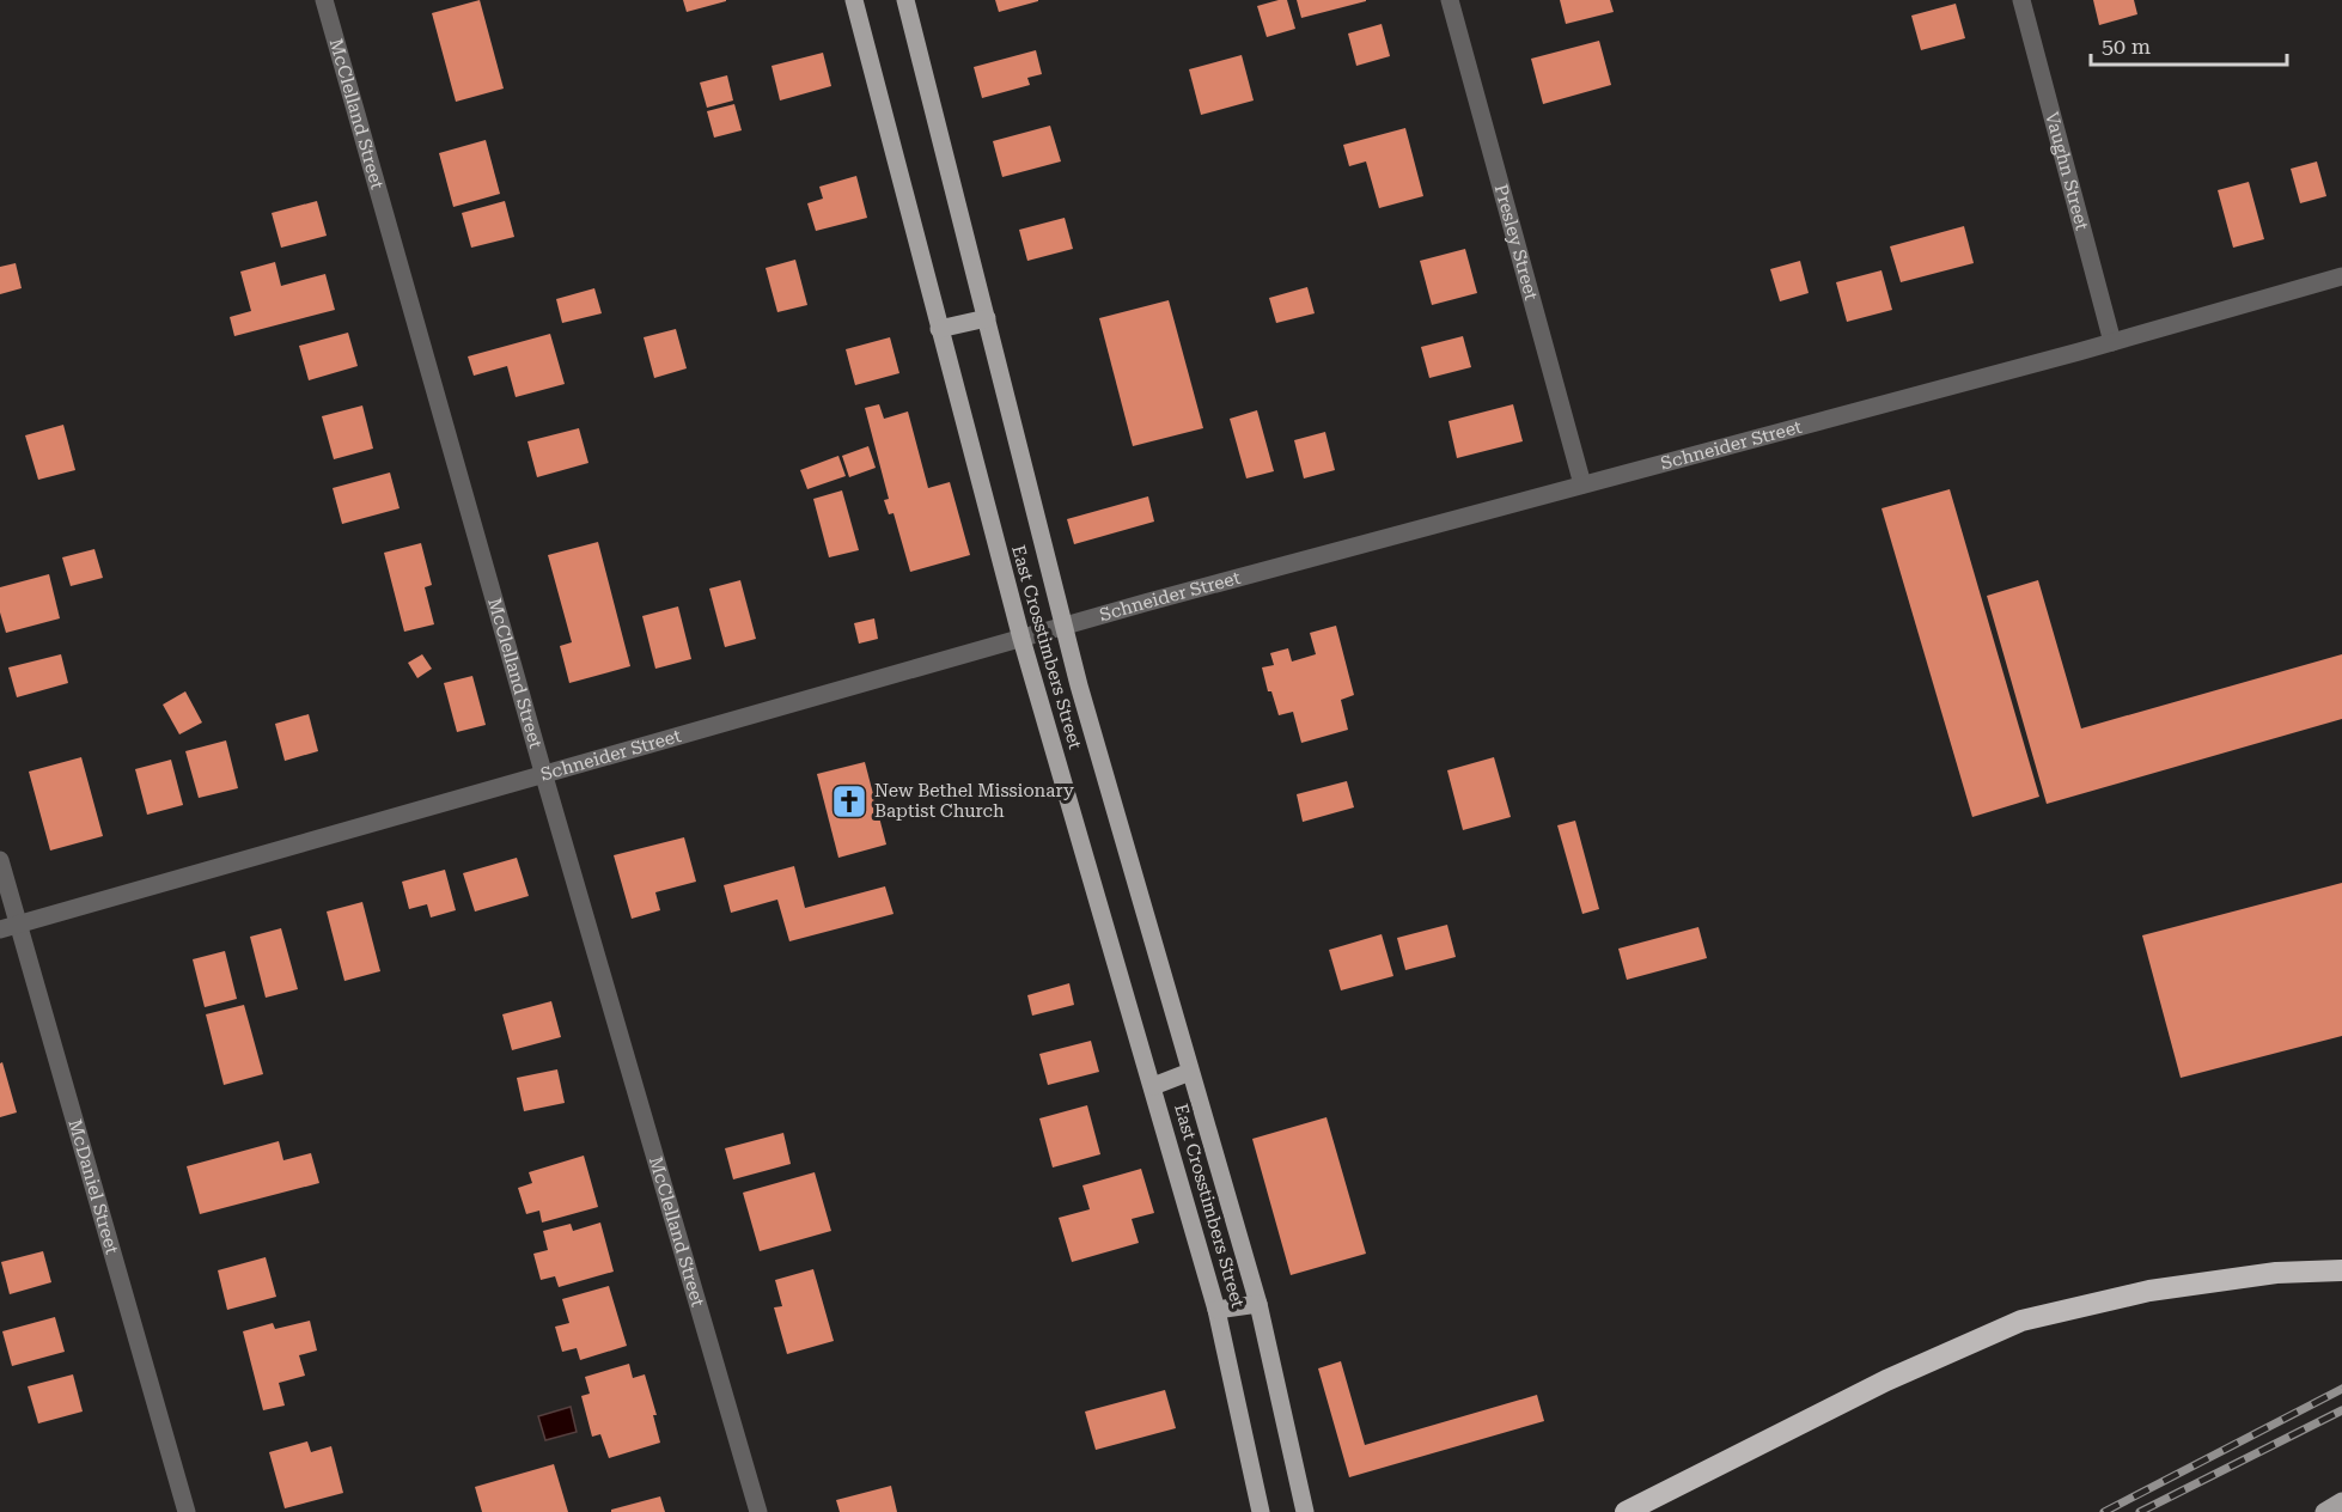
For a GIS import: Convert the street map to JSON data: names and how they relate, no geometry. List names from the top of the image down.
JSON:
{
  "streets": {
    "main road": ["East Crosstimbers Street"],
    "street": [
      "McClelland Street",
      "Vaughn Street",
      "Presley Street",
      "Schneider Street",
      "McDaniel Street"
    ]
  },
  "crossings": [
    ["McClelland Street", "Schneider Street"],
    ["Vaughn Street", "Schneider Street"],
    ["Presley Street", "Schneider Street"],
    ["Schneider Street", "East Crosstimbers Street"],
    ["Schneider Street", "McDaniel Street"]
  ],
  "places": {
    "church": ["New Bethel Missionary Baptist Church"]
  },
  "scale_bar": "50 m"
}
